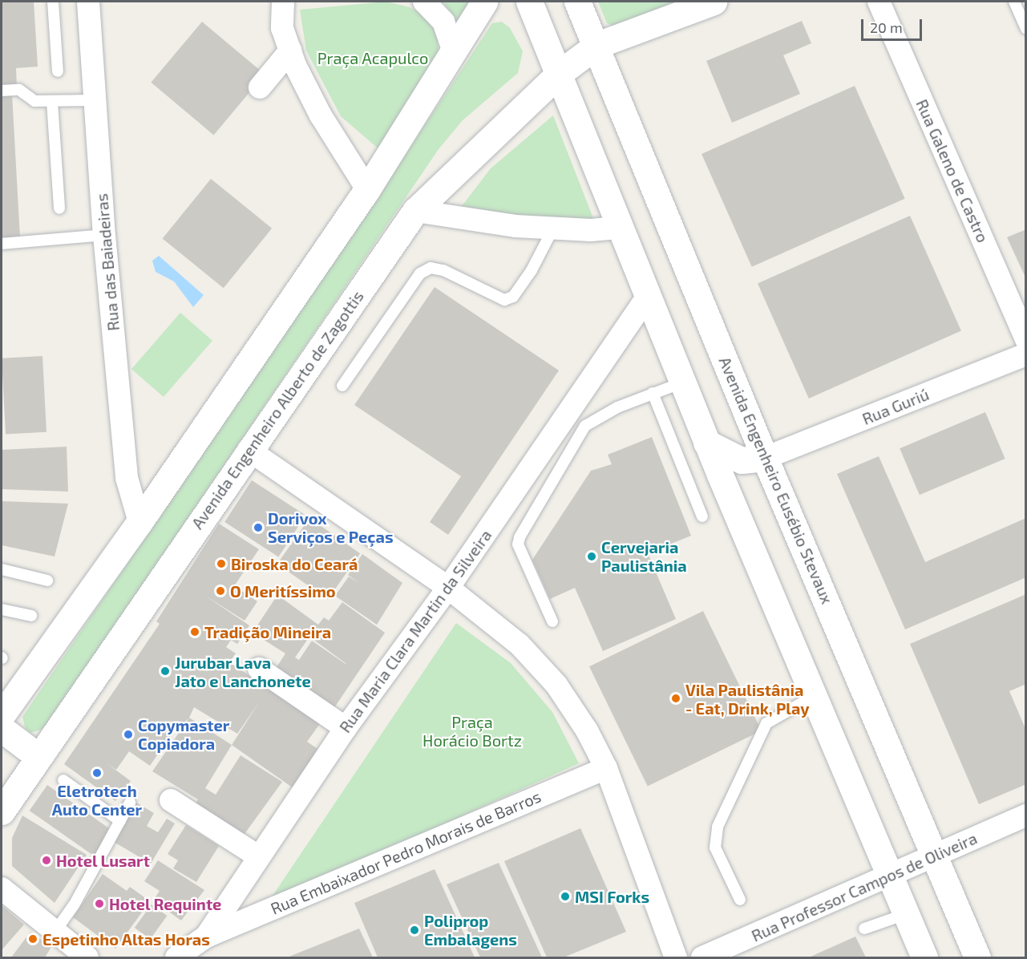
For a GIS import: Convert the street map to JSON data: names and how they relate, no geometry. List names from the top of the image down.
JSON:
{
  "streets": {
    "main road": ["Avenida Engenheiro Alberto de Zagottis", "Avenida Engenheiro Eusébio Stevaux"],
    "street": [
      "Rua Galeno de Castro",
      "Rua das Baiadeiras",
      "Rua Guriú",
      "Rua Maria Clara Martin da Silveira",
      "Rua Embaixador Pedro Morais de Barros",
      "Rua Professor Campos de Oliveira"
    ]
  },
  "crossings": [
    ["Rua Guriú", "Avenida Engenheiro Eusébio Stevaux"],
    ["Avenida Engenheiro Alberto de Zagottis", "Avenida Engenheiro Eusébio Stevaux"],
    ["Avenida Engenheiro Eusébio Stevaux", "Rua Professor Campos de Oliveira"],
    ["Rua Maria Clara Martin da Silveira", "Rua Embaixador Pedro Morais de Barros"]
  ],
  "parks": ["Praça Acapulco", "Praça Horácio Bortz"],
  "places": [
    "Dorivox Serviços e Peças",
    "Cervejaria Paulistânia",
    "Biroska do Ceará",
    "O Meritíssimo",
    "Tradição Mineira",
    "Jurubar Lava Jato e Lanchonete",
    "Vila Paulistânia - Eat, Drink, Play",
    "Copymaster Copiadora",
    "Eletrotech Auto Center",
    "Hotel Lusart",
    "MSI Forks",
    "Hotel Requinte",
    "Poliprop Embalagens",
    "Espetinho Altas Horas"
  ],
  "scale_bar": "20 m"
}
